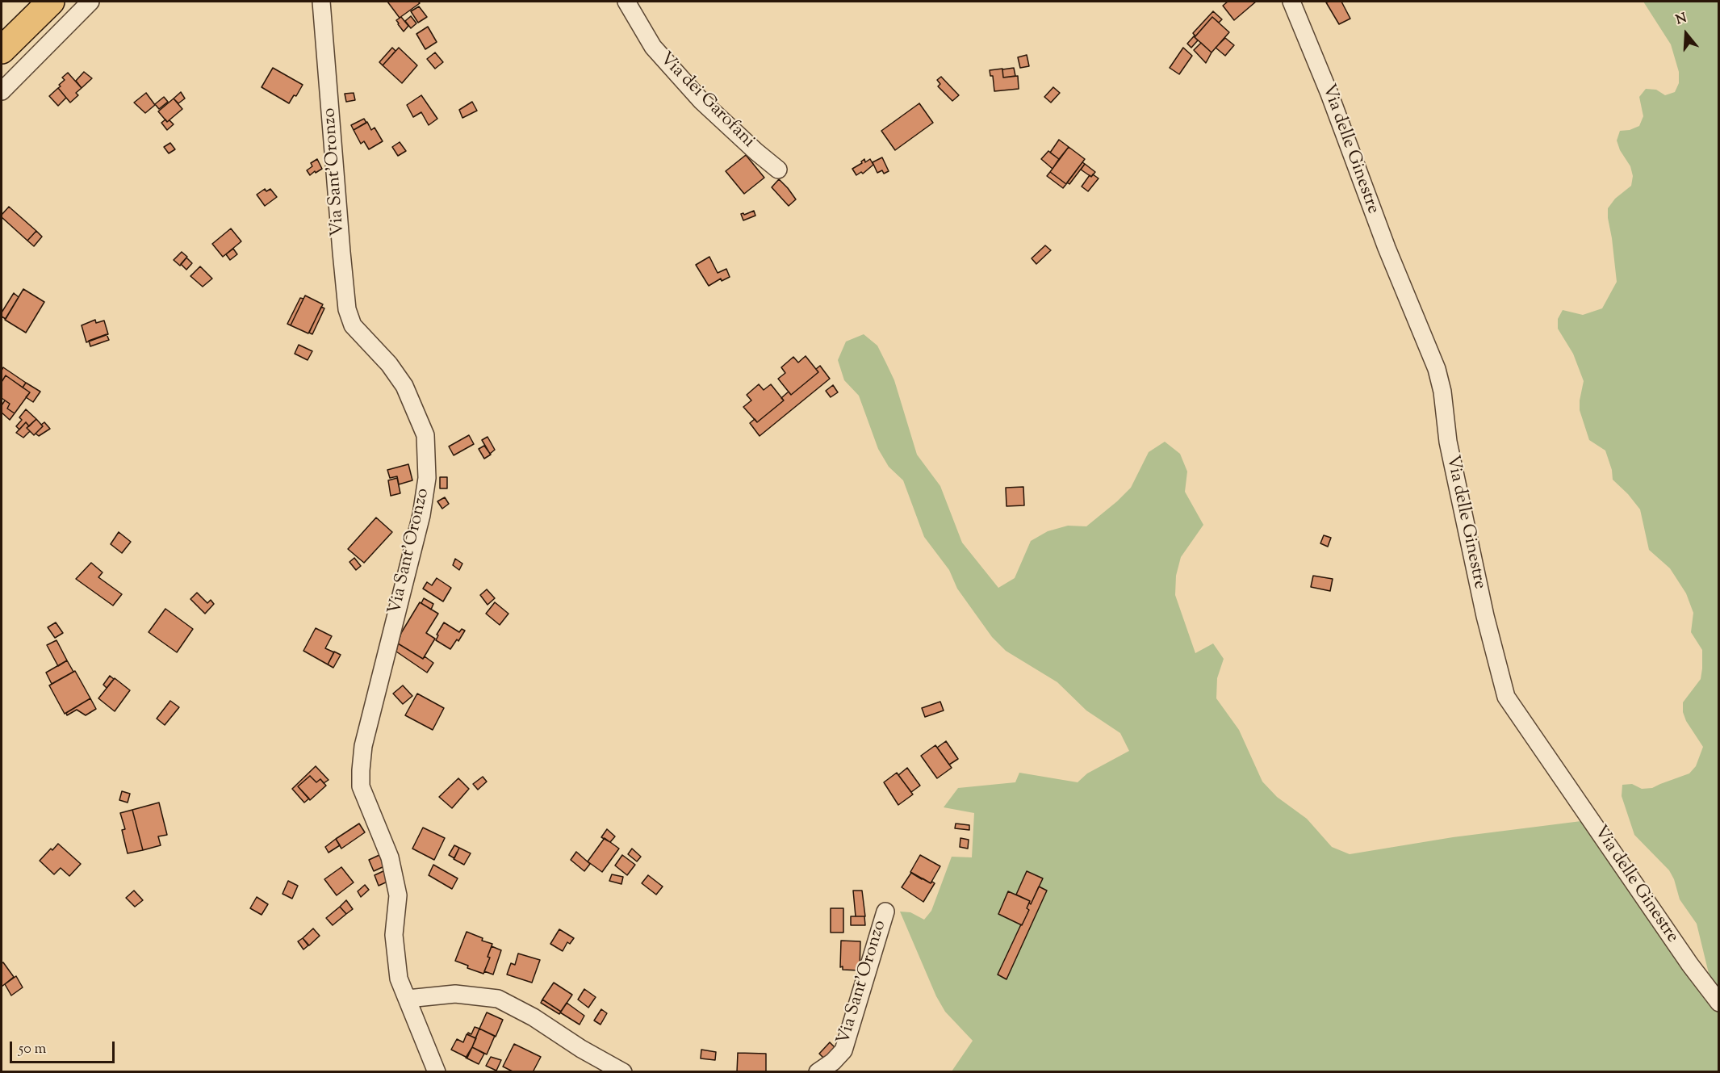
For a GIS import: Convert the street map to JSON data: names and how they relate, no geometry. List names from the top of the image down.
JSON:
{
  "streets": {
    "street": ["Via dei Garofani", "Via delle Ginestre", "Via Sant'Oronzo"]
  },
  "scale_bar": "50 m",
  "north": "top"
}
